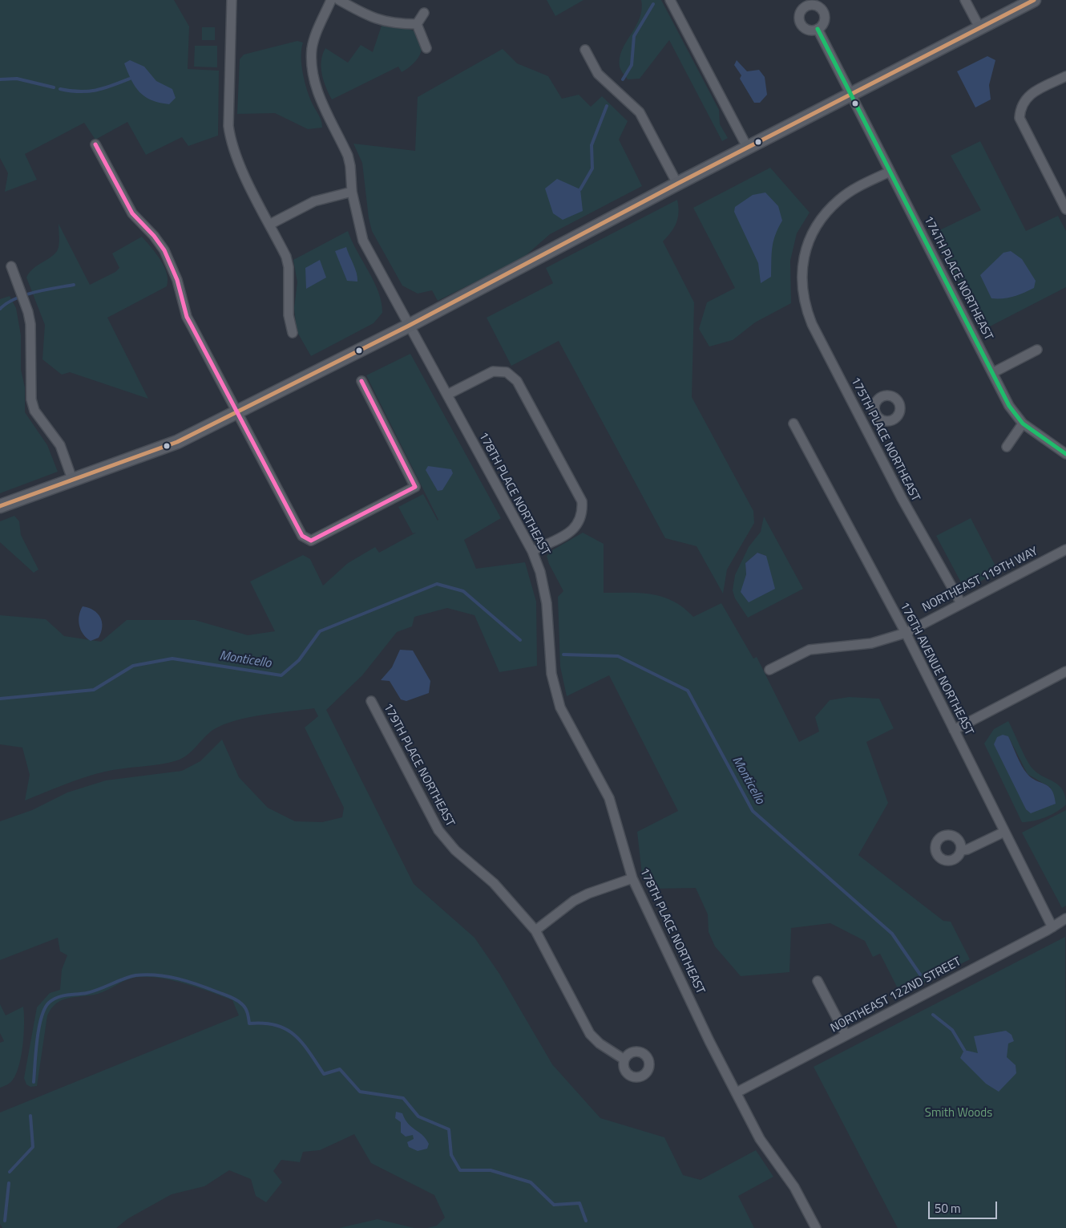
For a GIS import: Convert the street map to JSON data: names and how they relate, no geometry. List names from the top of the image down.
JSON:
{
  "streets": {
    "street": [
      "174TH PLACE NORTHEAST",
      "175TH PLACE NORTHEAST",
      "178TH PLACE NORTHEAST",
      "NORTHEAST 119TH WAY",
      "176TH AVENUE NORTHEAST",
      "179TH PLACE NORTHEAST",
      "NORTHEAST 122ND STREET"
    ]
  },
  "crossings": [
    ["174TH PLACE NORTHEAST", "175TH PLACE NORTHEAST"],
    ["175TH PLACE NORTHEAST", "NORTHEAST 119TH WAY"],
    ["178TH PLACE NORTHEAST", "NORTHEAST 122ND STREET"],
    ["NORTHEAST 119TH WAY", "176TH AVENUE NORTHEAST"],
    ["176TH AVENUE NORTHEAST", "NORTHEAST 122ND STREET"]
  ],
  "water": ["Monticello"],
  "parks": ["Smith Woods"],
  "scale_bar": "50 m"
}
